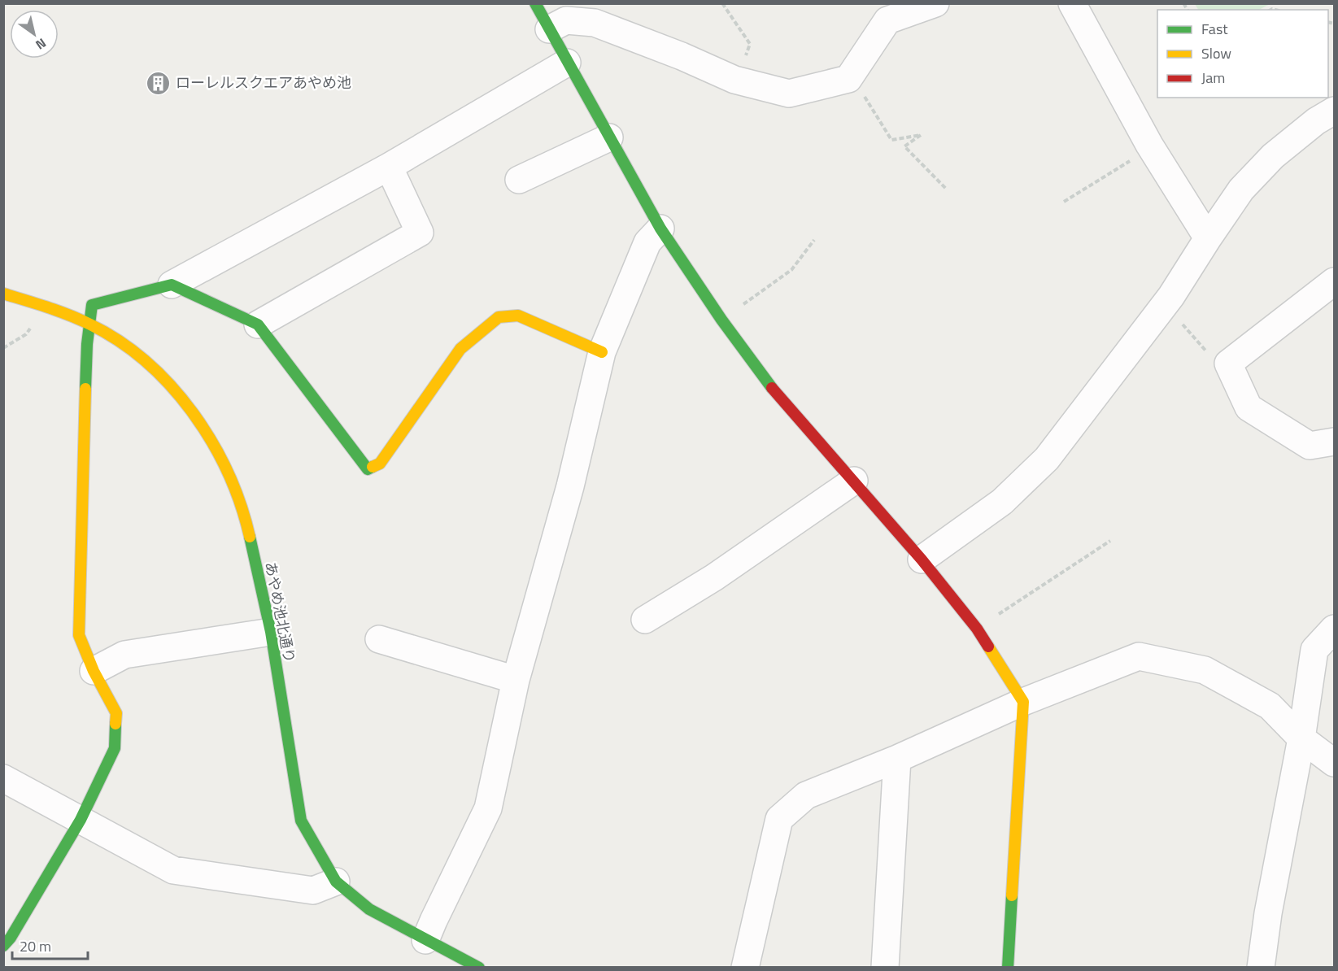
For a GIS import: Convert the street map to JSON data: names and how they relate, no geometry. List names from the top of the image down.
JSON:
{
  "streets": {
    "street": ["あやめ池北通り"]
  },
  "places": {
    "building": ["ローレルスクエアあやめ池"]
  },
  "legend": ["Fast", "Slow", "Jam"],
  "scale_bar": "20 m",
  "north": "bottom right"
}
